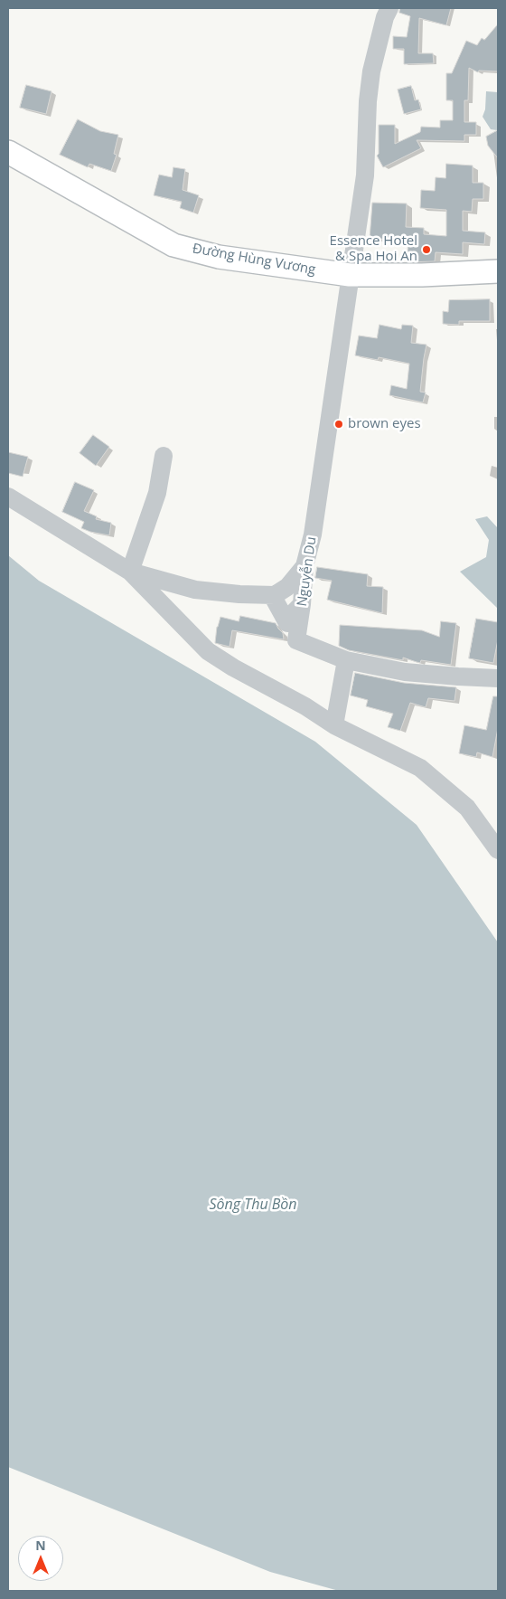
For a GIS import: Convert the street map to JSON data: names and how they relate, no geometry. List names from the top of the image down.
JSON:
{
  "streets": {
    "main road": ["Đường Hùng Vương"],
    "street": ["Nguyễn Du"]
  },
  "crossings": [
    ["Đường Hùng Vương", "Nguyễn Du"]
  ],
  "water": ["Sông Thu Bồn"],
  "places": ["Essence Hotel & Spa Hoi An", "brown eyes"],
  "north": "top"
}
